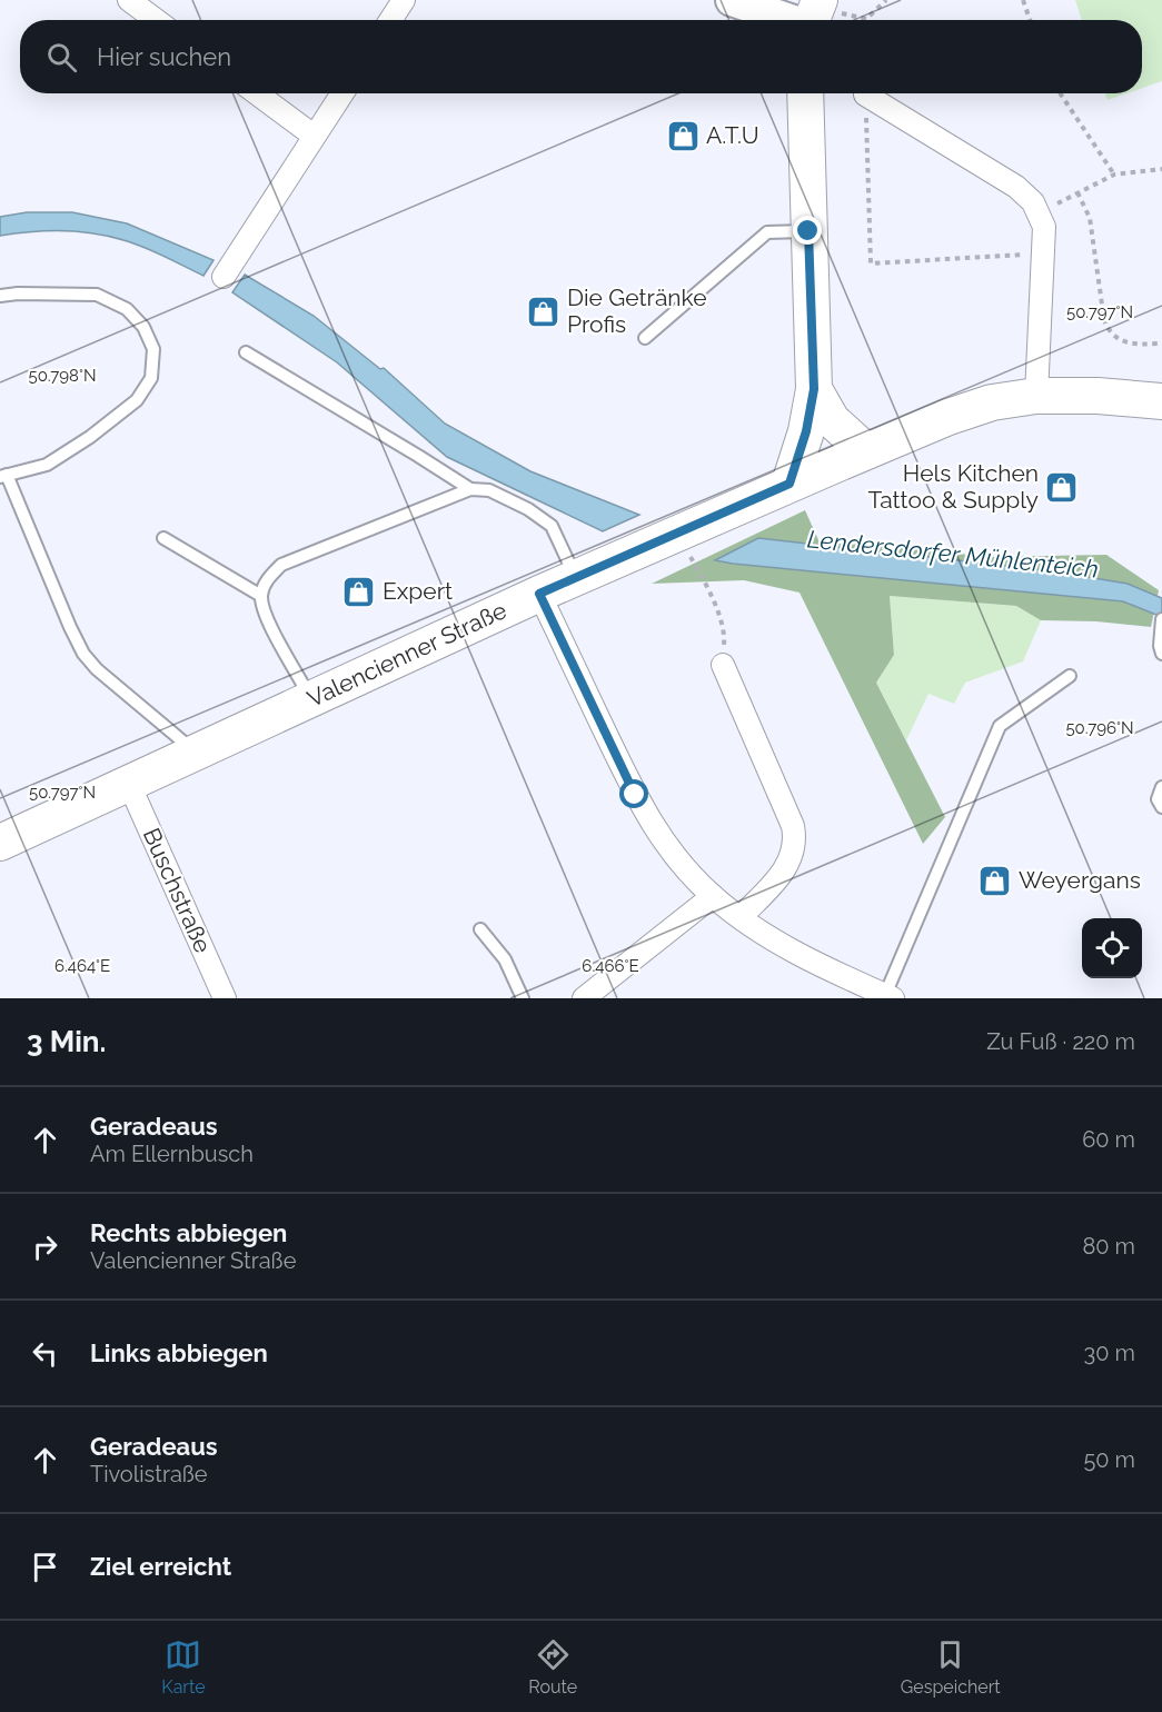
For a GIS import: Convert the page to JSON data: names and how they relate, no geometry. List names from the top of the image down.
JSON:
{
  "streets": {
    "main road": ["Valencienner Straße"],
    "street": ["Buschstraße"]
  },
  "crossings": [
    ["Valencienner Straße", "Buschstraße"]
  ],
  "water": ["Lendersdorfer Mühlenteich"],
  "places": {
    "shop": [
      "A.T.U",
      "Die Getränke Profis",
      "Hels Kitchen Tattoo & Supply",
      "Expert",
      "Weyergans"
    ]
  },
  "page": {
    "search": "Hier suchen",
    "heading": ["3 Min.", "Zu Fuß · 220 m"],
    "list": [
      ["Geradeaus", "Am Ellernbusch", "60 m"],
      ["Rechts abbiegen", "Valencienner Straße", "80 m"],
      ["Links abbiegen", "30 m"],
      ["Geradeaus", "Tivolistraße", "50 m"],
      "Ziel erreicht"
    ],
    "nav": ["Karte", "Route", "Gespeichert"]
  },
  "coordinates": [
    "50.797°N",
    "50.798°N",
    "50.796°N",
    "6.464°E",
    "6.466°E"
  ]
}
